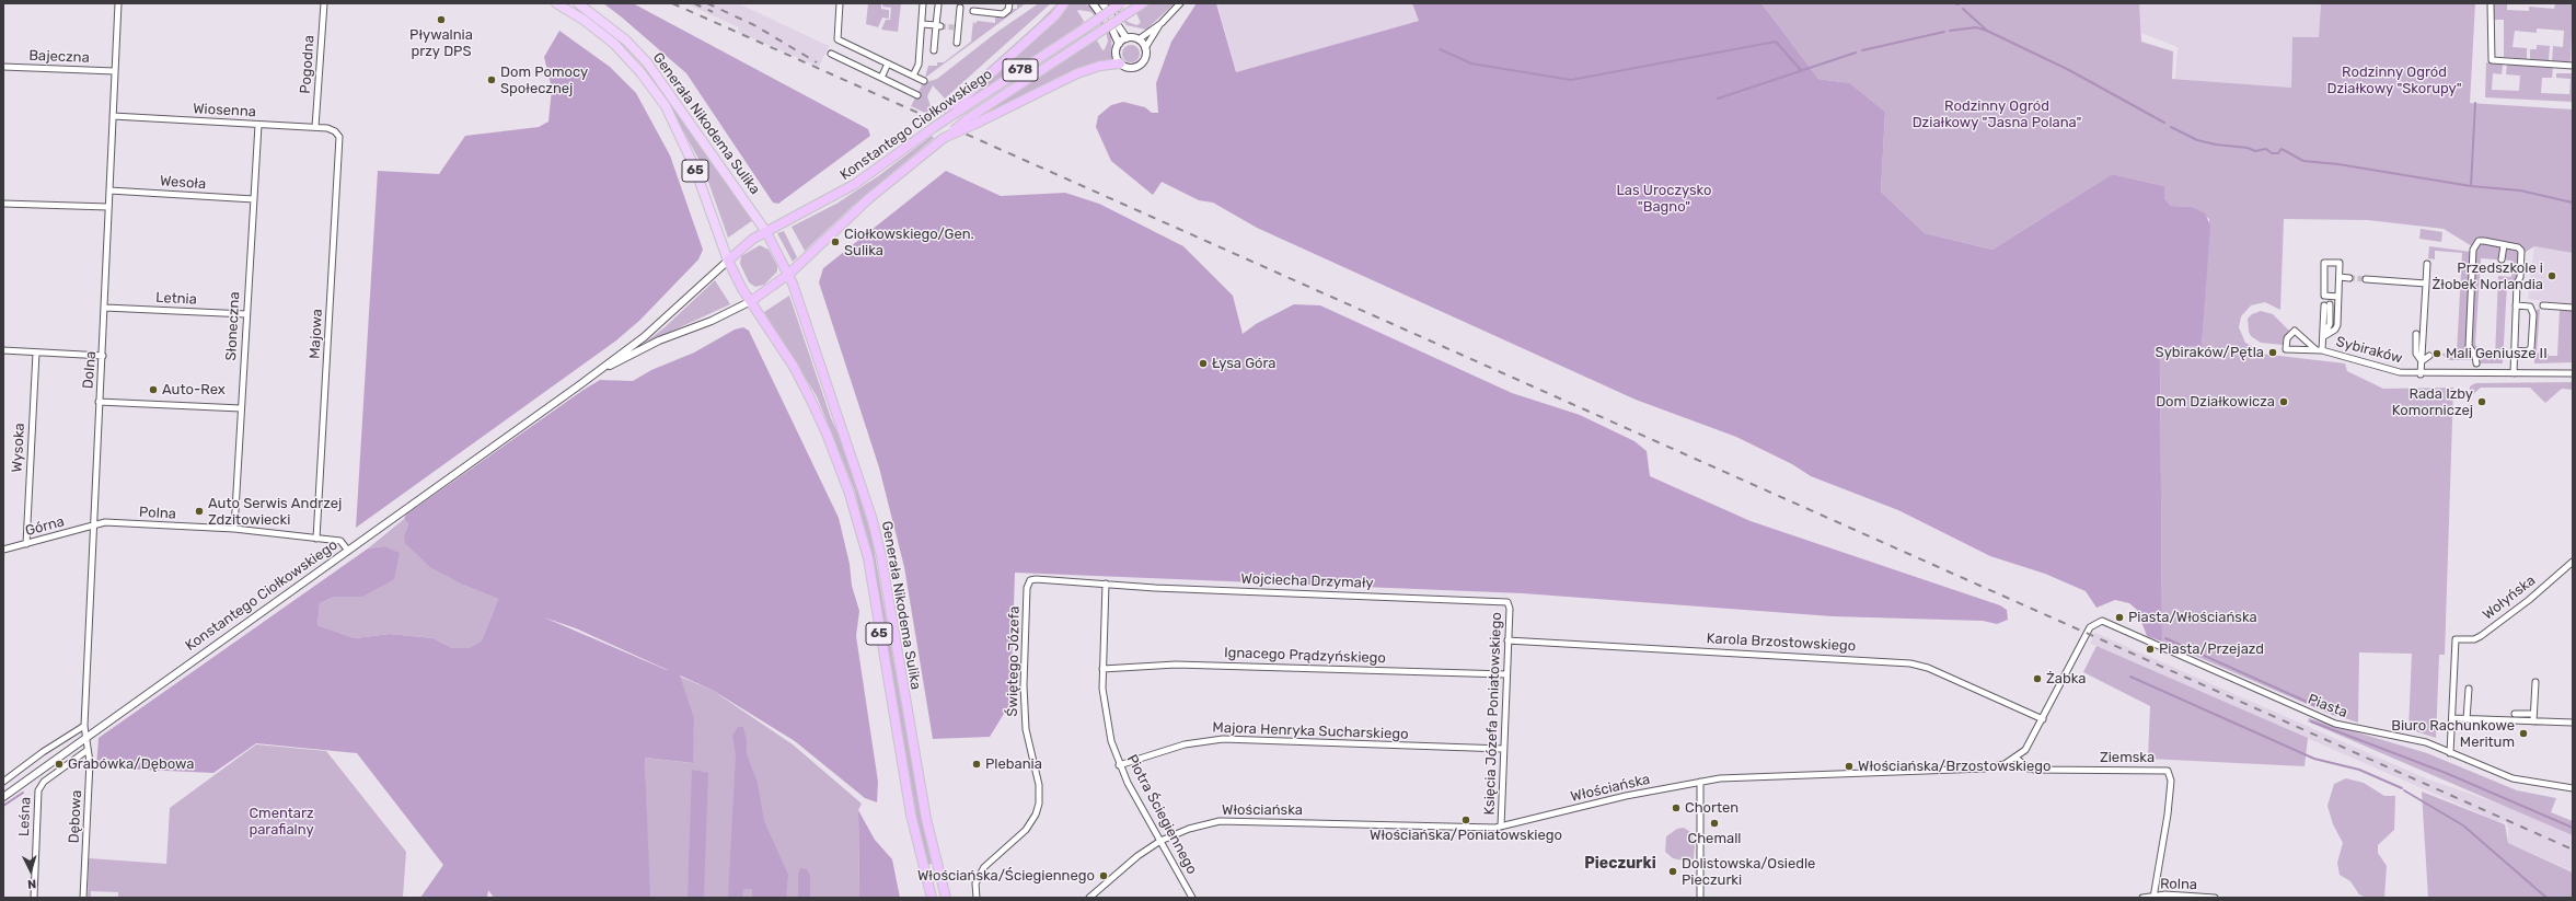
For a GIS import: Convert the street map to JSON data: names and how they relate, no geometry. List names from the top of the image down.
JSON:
{
  "streets": {
    "highway": [
      "678",
      "Generała Nikodema Sulika",
      "Konstantego Ciołkowskiego",
      "65"
    ],
    "street": [
      "Bajeczna",
      "Pogodna",
      "Wiosenna",
      "Wesoła",
      "Letnia",
      "Słoneczna",
      "Majowa",
      "Sybiraków",
      "Dolna",
      "Wysoka",
      "Polna",
      "Górna",
      "Wojciecha Drzymały",
      "Wołyńska",
      "Karola Brzostowskiego",
      "Ignacego Prądzyńskiego",
      "Świętego Józefa",
      "Piasta",
      "Księcia Józefa Poniatowskiego",
      "Majora Henryka Sucharskiego",
      "Ziemska",
      "Włościańska",
      "Piotra Ściegiennego",
      "Leśna",
      "Dębowa",
      "Rolna"
    ]
  },
  "crossings": [
    ["Bajeczna", "Dolna"],
    ["Pogodna", "Wiosenna"],
    ["678", "Generała Nikodema Sulika"],
    ["678", "Konstantego Ciołkowskiego"],
    ["678", "65"],
    ["Wiosenna", "Słoneczna"],
    ["Wiosenna", "Majowa"],
    ["Wiosenna", "Dolna"],
    ["Generała Nikodema Sulika", "Konstantego Ciołkowskiego"],
    ["Generała Nikodema Sulika", "65"],
    ["Konstantego Ciołkowskiego", "65"],
    ["Konstantego Ciołkowskiego", "Dolna"],
    ["Konstantego Ciołkowskiego", "Polna"],
    ["Konstantego Ciołkowskiego", "Dębowa"],
    ["Wesoła", "Słoneczna"],
    ["Wesoła", "Dolna"],
    ["Letnia", "Słoneczna"],
    ["Letnia", "Dolna"],
    ["Słoneczna", "Polna"],
    ["Majowa", "Polna"],
    ["Dolna", "Polna"],
    ["Dolna", "Górna"],
    ["Dolna", "Dębowa"],
    ["Wysoka", "Górna"],
    ["Polna", "Górna"],
    ["Wojciecha Drzymały", "Świętego Józefa"],
    ["Wojciecha Drzymały", "Księcia Józefa Poniatowskiego"],
    ["Wojciecha Drzymały", "Piotra Ściegiennego"],
    ["Karola Brzostowskiego", "Księcia Józefa Poniatowskiego"],
    ["Karola Brzostowskiego", "Włościańska"],
    ["Ignacego Prądzyńskiego", "Księcia Józefa Poniatowskiego"],
    ["Ignacego Prądzyńskiego", "Piotra Ściegiennego"],
    ["Świętego Józefa", "Piotra Ściegiennego"],
    ["Piasta", "Włościańska"],
    ["Księcia Józefa Poniatowskiego", "Majora Henryka Sucharskiego"],
    ["Księcia Józefa Poniatowskiego", "Włościańska"],
    ["Majora Henryka Sucharskiego", "Piotra Ściegiennego"],
    ["Ziemska", "Włościańska"],
    ["Ziemska", "Rolna"],
    ["Włościańska", "Piotra Ściegiennego"],
    ["Leśna", "Dębowa"]
  ],
  "districts": ["Pieczurki"],
  "parks": [
    "Rodzinny Ogród Działkowy \"Skorupy\"",
    "Rodzinny Ogród Działkowy \"Jasna Polana\"",
    "Las Uroczysko \"Bagno\"",
    "Cmentarz parafialny"
  ],
  "places": [
    "Pływalnia przy DPS",
    "Dom Pomocy Społecznej",
    "Ciołkowskiego/Gen. Sulika",
    "Przedszkole i Żłobek Norlandia",
    "Sybiraków/Pętla",
    "Mali Geniusze II",
    "Łysa Góra",
    "Auto-Rex",
    "Dom Działkowicza",
    "Rada Izby Komorniczej",
    "Auto Serwis Andrzej Zdzitowiecki",
    "Piasta/Włościańska",
    "Piasta/Przejazd",
    "Żabka",
    "Biuro Rachunkowe Meritum",
    "Grabówka/Dębowa",
    "Plebania",
    "Włościańska/Brzostowskiego",
    "Chorten",
    "Włościańska/Poniatowskiego",
    "Chemall",
    "Dolistowska/Osiedle Pieczurki",
    "Włościańska/Ściegiennego"
  ],
  "north": "bottom"
}
